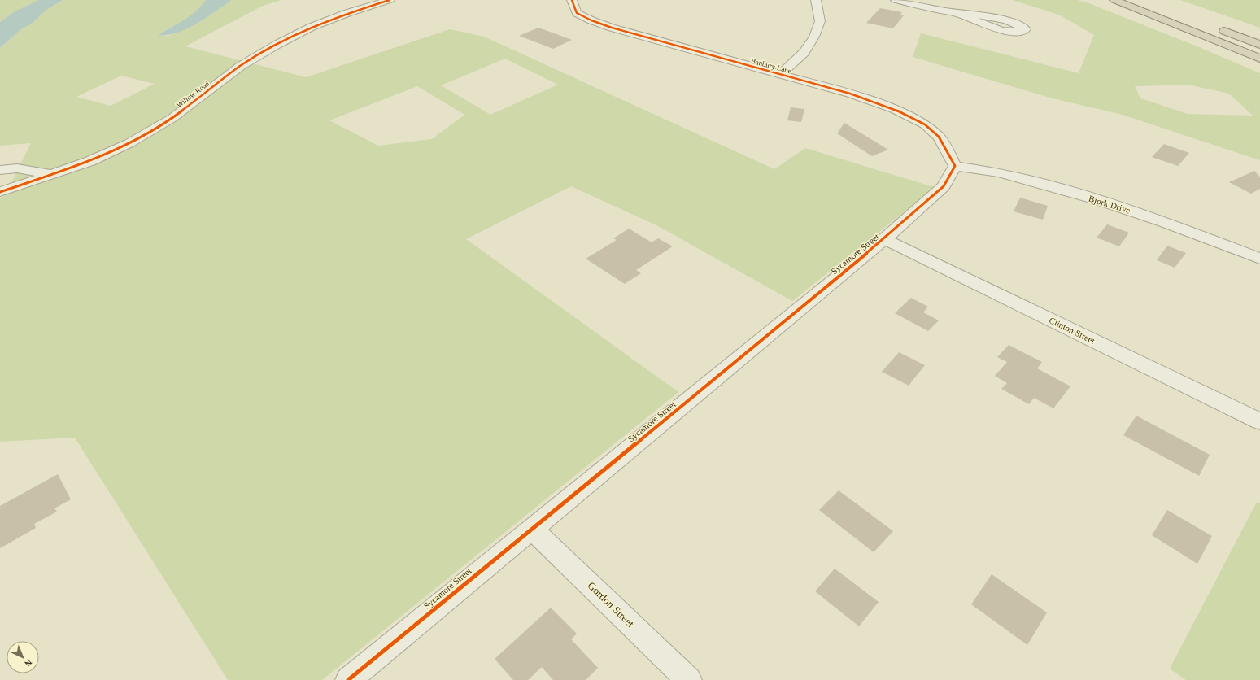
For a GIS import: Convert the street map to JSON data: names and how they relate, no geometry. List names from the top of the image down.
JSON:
{
  "streets": {
    "street": [
      "Banbury Lane",
      "Willow Road",
      "Bjork Drive",
      "Sycamore Street",
      "Clinton Street",
      "Gordon Street"
    ]
  },
  "crossings": [
    ["Banbury Lane", "Bjork Drive"],
    ["Banbury Lane", "Sycamore Street"],
    ["Bjork Drive", "Sycamore Street"],
    ["Sycamore Street", "Clinton Street"],
    ["Sycamore Street", "Gordon Street"]
  ],
  "north": "bottom right"
}
